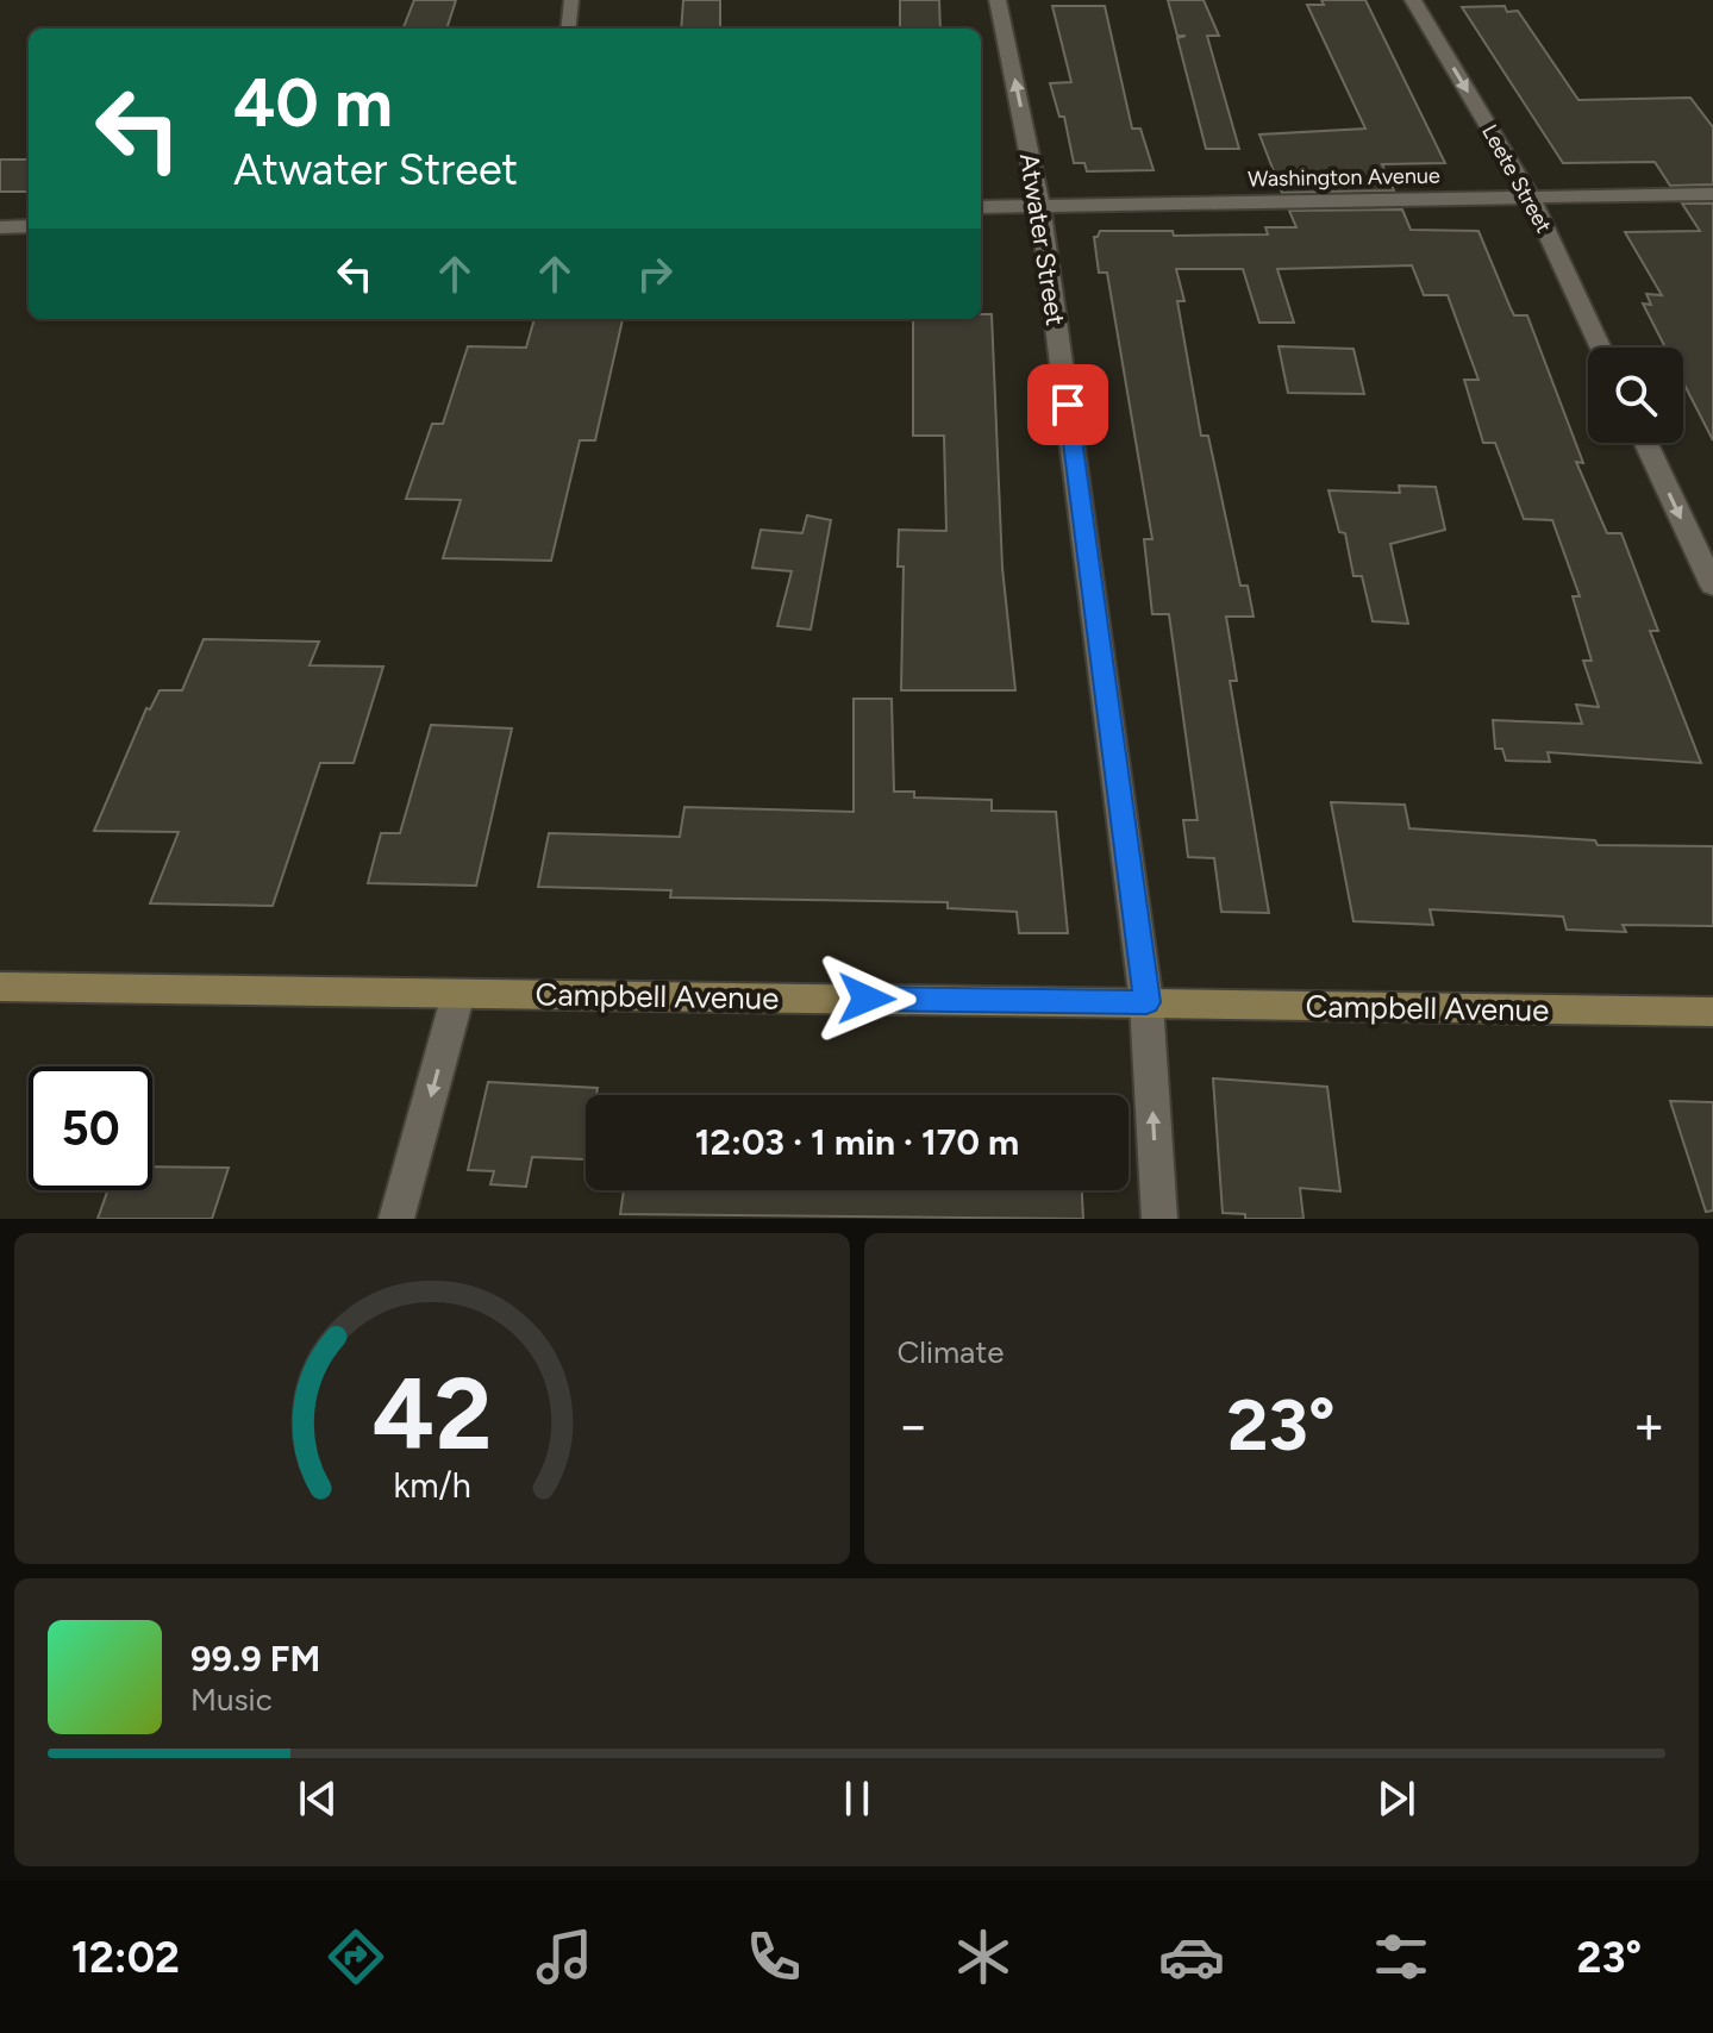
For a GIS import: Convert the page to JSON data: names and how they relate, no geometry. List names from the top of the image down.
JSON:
{
  "streets": {
    "main road": ["Campbell Avenue"],
    "street": ["Washington Avenue", "Leete Street", "Atwater Street"]
  },
  "crossings": [
    ["Washington Avenue", "Leete Street"],
    ["Washington Avenue", "Atwater Street"],
    ["Atwater Street", "Campbell Avenue"]
  ],
  "one_way": ["Leete Street"],
  "page": {
    "turn": ["40 m", "Atwater Street"],
    "limit": "50",
    "trip": "12:03 · 1 min · 170 m",
    "tile": "Climate",
    "heat": ["−", "23°", "+"],
    "song": ["99.9 FM", "Music"],
    "tabs": ["12:02", "23°"],
    "gauge": ["42", "km/h"]
  }
}
